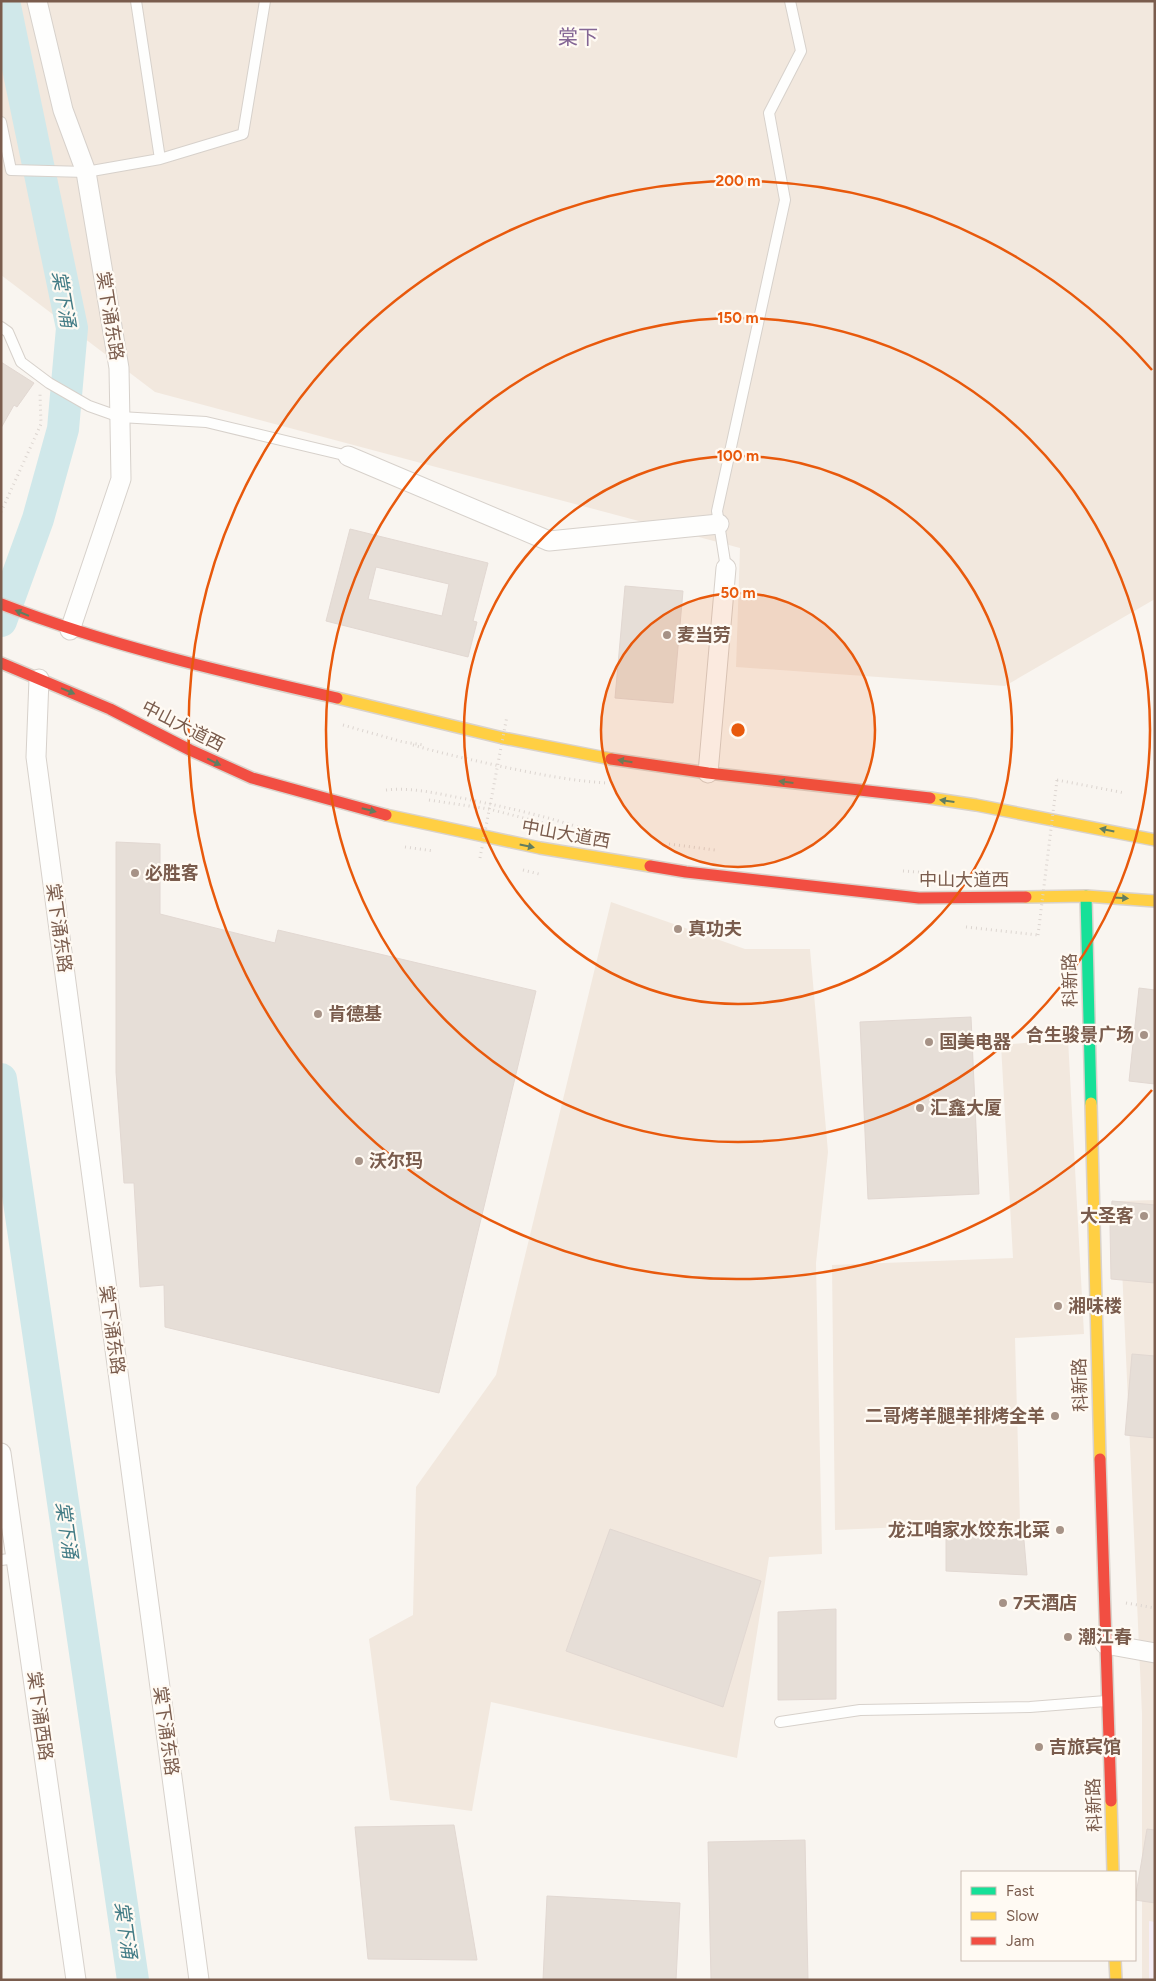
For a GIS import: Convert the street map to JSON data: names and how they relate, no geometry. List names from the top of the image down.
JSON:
{
  "streets": {
    "main road": ["中山大道西", "科新路"],
    "street": ["棠下涌东路", "棠下涌西路"]
  },
  "crossings": [
    ["棠下涌东路", "中山大道西"],
    ["中山大道西", "科新路"]
  ],
  "districts": ["棠下"],
  "water": ["棠下涌"],
  "places": [
    "麦当劳",
    "必胜客",
    "真功夫",
    "肯德基",
    "合生骏景广场",
    "国美电器",
    "汇鑫大厦",
    "沃尔玛",
    "大圣客",
    "湘味楼",
    "二哥烤羊腿羊排烤全羊",
    "龙江咱家水饺东北菜",
    "7天酒店",
    "潮江春",
    "吉旅宾馆"
  ],
  "legend": ["Fast", "Slow", "Jam"],
  "rings": [
    "200 m",
    "150 m",
    "100 m",
    "50 m"
  ]
}
